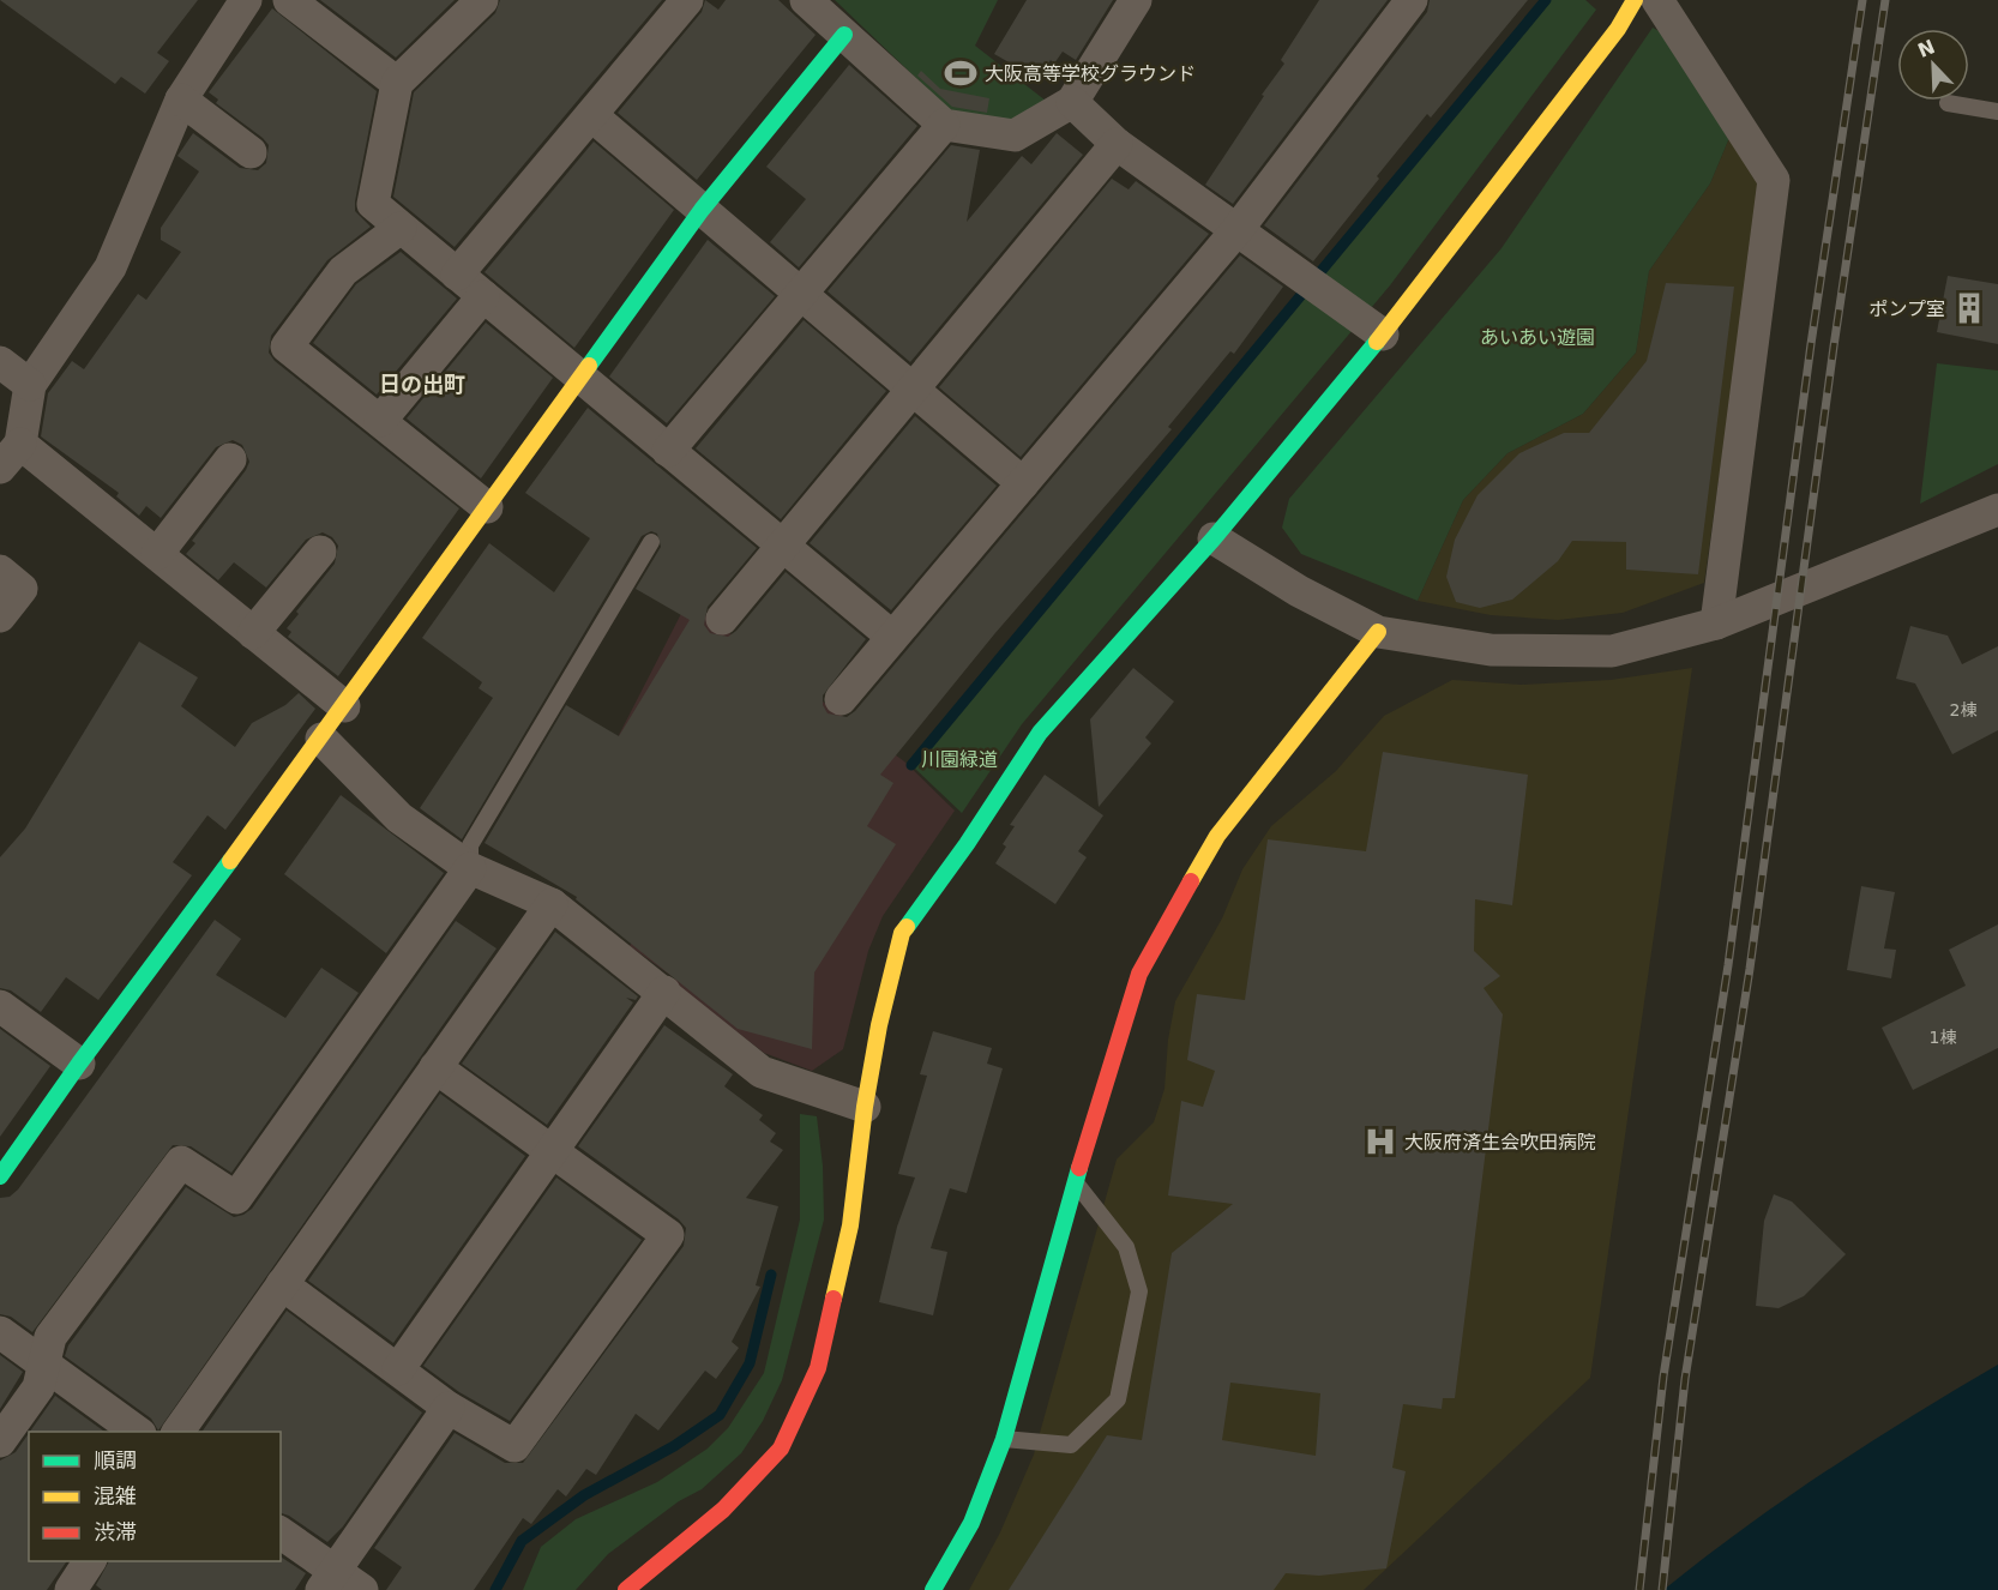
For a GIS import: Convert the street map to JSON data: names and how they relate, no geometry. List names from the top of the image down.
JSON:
{
  "districts": ["日の出町"],
  "parks": ["あいあい遊園", "川園緑道"],
  "places": {
    "sports": ["大阪高等学校グラウンド"],
    "building": ["ポンプ室"],
    "hospital": ["大阪府済生会吹田病院"]
  },
  "house_numbers": ["2棟", "1棟"],
  "legend": ["順調", "混雑", "渋滞"],
  "north": "top left"
}
